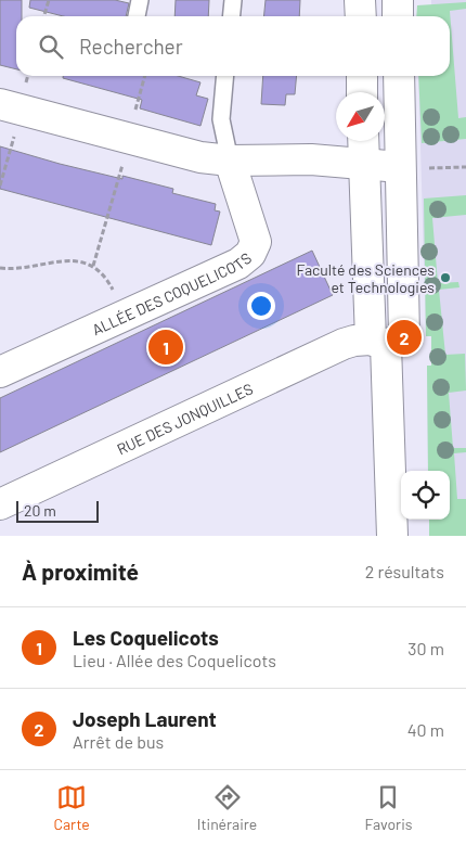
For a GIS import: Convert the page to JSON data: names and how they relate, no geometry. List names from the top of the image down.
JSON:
{
  "streets": {
    "street": ["ALLÉE DES COQUELICOTS", "RUE DES JONQUILLES"]
  },
  "places": ["Faculté des Sciences et Technologies"],
  "scale_bar": "20 m",
  "north": "bottom left",
  "page": {
    "search": "Rechercher",
    "pins": ["2", "1"],
    "scale": "20 m",
    "heading": ["À proximité", "2 résultats"],
    "list": [
      {
        "mark": "1",
        "name": "Les Coquelicots",
        "note": "Lieu · Allée des Coquelicots",
        "value": "30 m"
      },
      {
        "mark": "2",
        "name": "Joseph Laurent",
        "note": "Arrêt de bus",
        "value": "40 m"
      }
    ],
    "nav": ["Carte", "Itinéraire", "Favoris"]
  }
}
